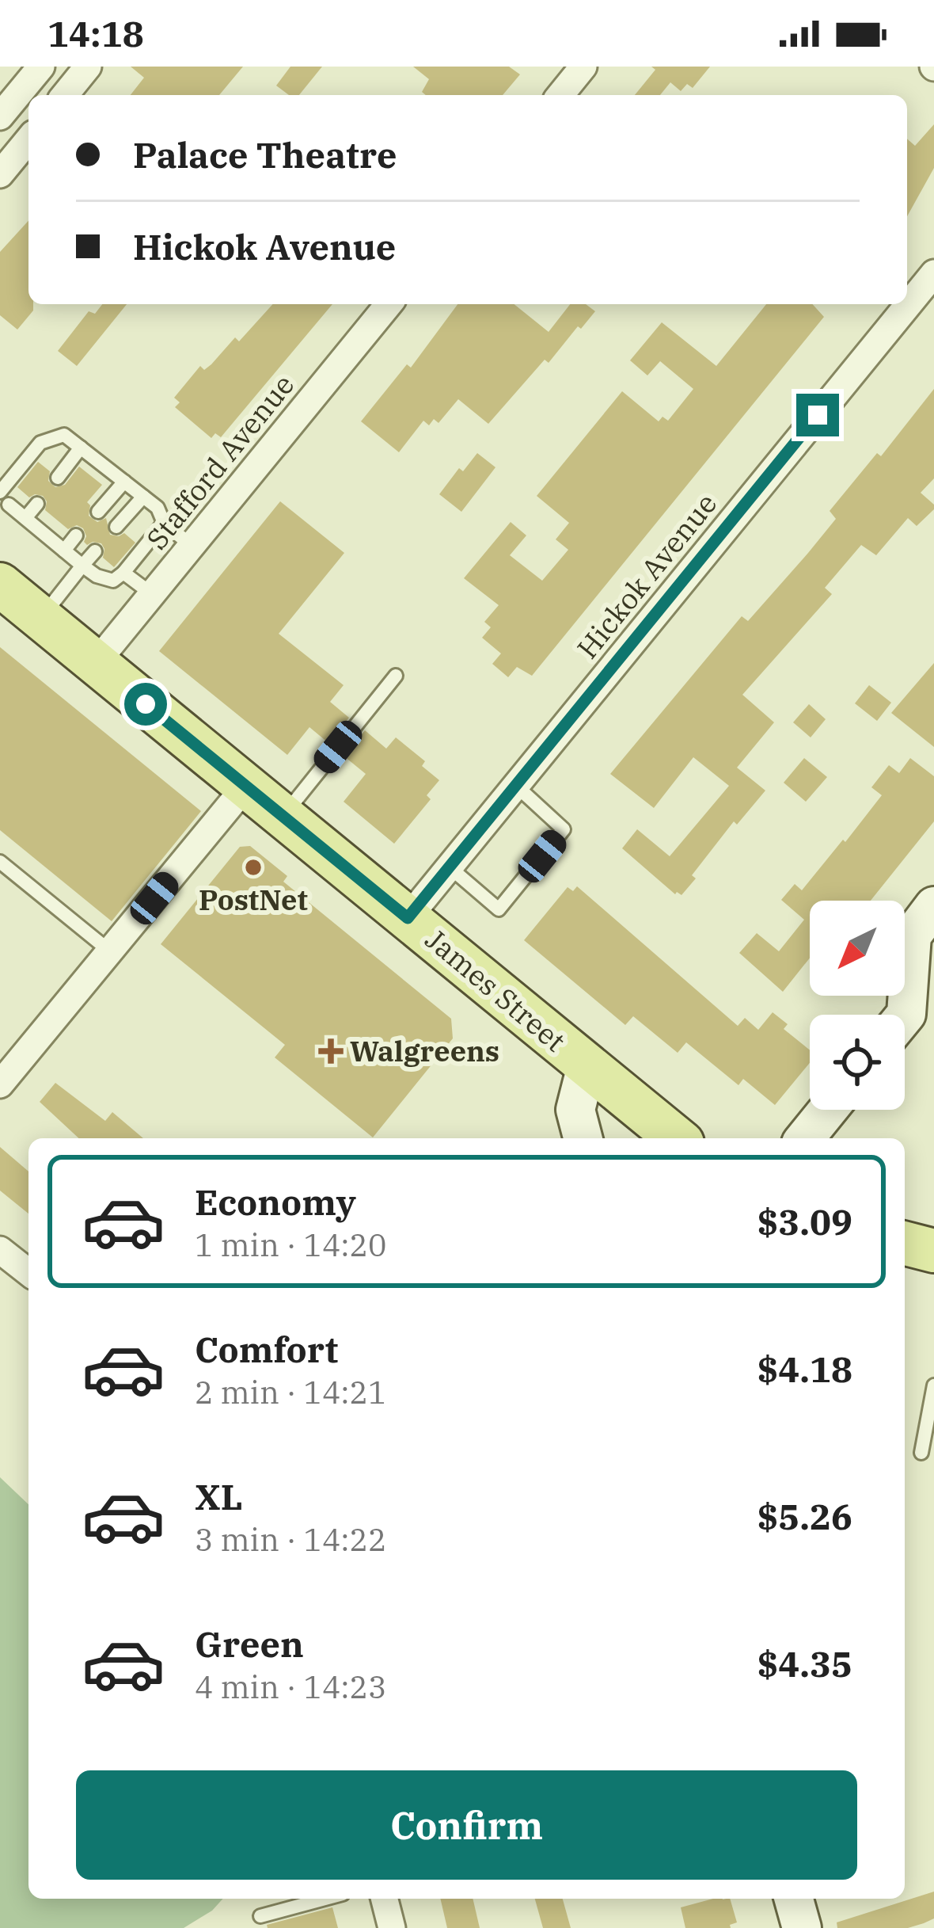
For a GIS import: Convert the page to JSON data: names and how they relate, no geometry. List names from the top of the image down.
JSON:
{
  "streets": {
    "main road": ["James Street"],
    "street": ["Stafford Avenue", "Hickok Avenue"]
  },
  "crossings": [
    ["Stafford Avenue", "James Street"],
    ["Hickok Avenue", "James Street"]
  ],
  "places": {
    "other": ["PostNet"],
    "health": ["Walgreens"]
  },
  "north": "bottom left",
  "page": {
    "status": "14:18",
    "banner": ["Palace Theatre", "Hickok Avenue"],
    "list": [
      {
        "name": "Economy",
        "note": "1 min · 14:20",
        "value": "$3.09"
      },
      {
        "name": "Comfort",
        "note": "2 min · 14:21",
        "value": "$4.18"
      },
      {
        "name": "XL",
        "note": "3 min · 14:22",
        "value": "$5.26"
      },
      {
        "name": "Green",
        "note": "4 min · 14:23",
        "value": "$4.35"
      }
    ],
    "buttons": "Confirm"
  }
}
